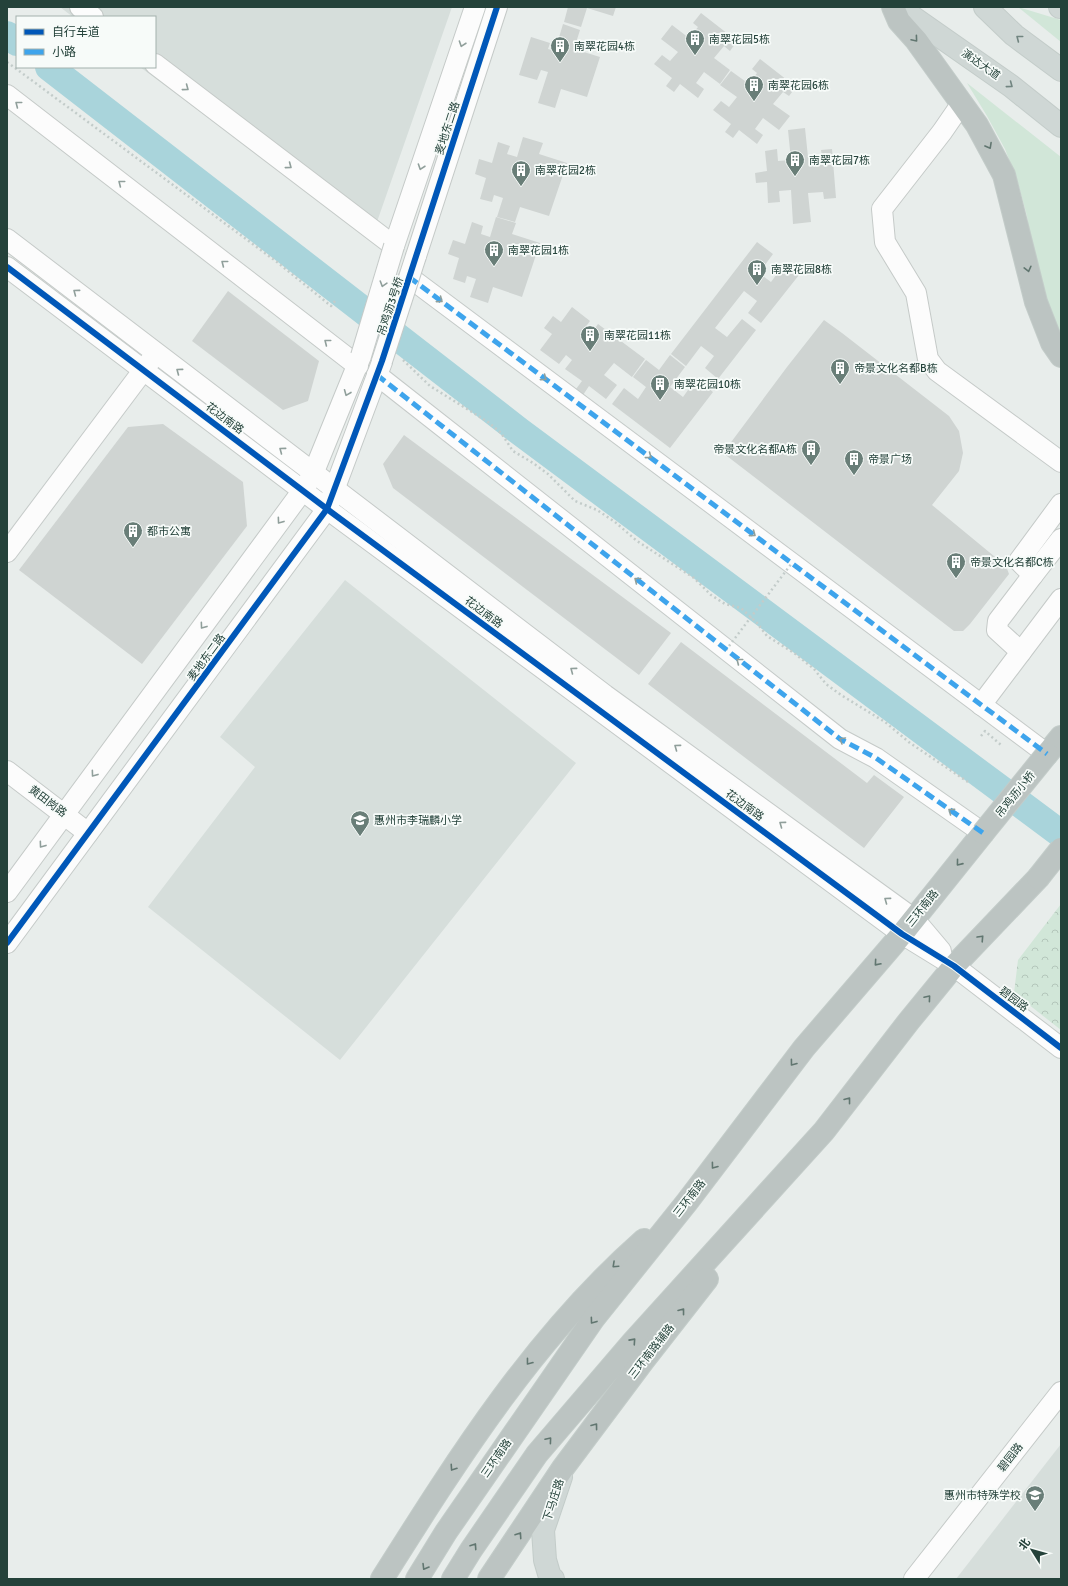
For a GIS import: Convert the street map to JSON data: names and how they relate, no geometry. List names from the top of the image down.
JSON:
{
  "streets": {
    "highway": ["吊鸡沥小桥", "三环南路", "三环南路辅路"],
    "main road": ["演达大道", "下马庄路"],
    "street": [
      "麦地东二路",
      "吊鸡沥3号桥",
      "花边南路",
      "黄田岗路",
      "碧园路"
    ]
  },
  "crossings": [
    ["麦地东二路", "吊鸡沥3号桥"],
    ["麦地东二路", "花边南路"],
    ["麦地东二路", "黄田岗路"],
    ["花边南路", "三环南路"],
    ["花边南路", "碧园路"],
    ["吊鸡沥小桥", "三环南路"],
    ["三环南路辅路", "下马庄路"]
  ],
  "places": {
    "building": [
      "南翠花园5栋",
      "南翠花园4栋",
      "南翠花园6栋",
      "南翠花园7栋",
      "南翠花园2栋",
      "南翠花园1栋",
      "南翠花园8栋",
      "南翠花园11栋",
      "帝景文化名都B栋",
      "南翠花园10栋",
      "帝景文化名都A栋",
      "帝景广场",
      "都市公寓",
      "帝景文化名都C栋"
    ],
    "school or university": ["惠州市李瑞麟小学", "惠州市特殊学校"]
  },
  "legend": ["自行车道", "小路"],
  "north": "top left"
}
